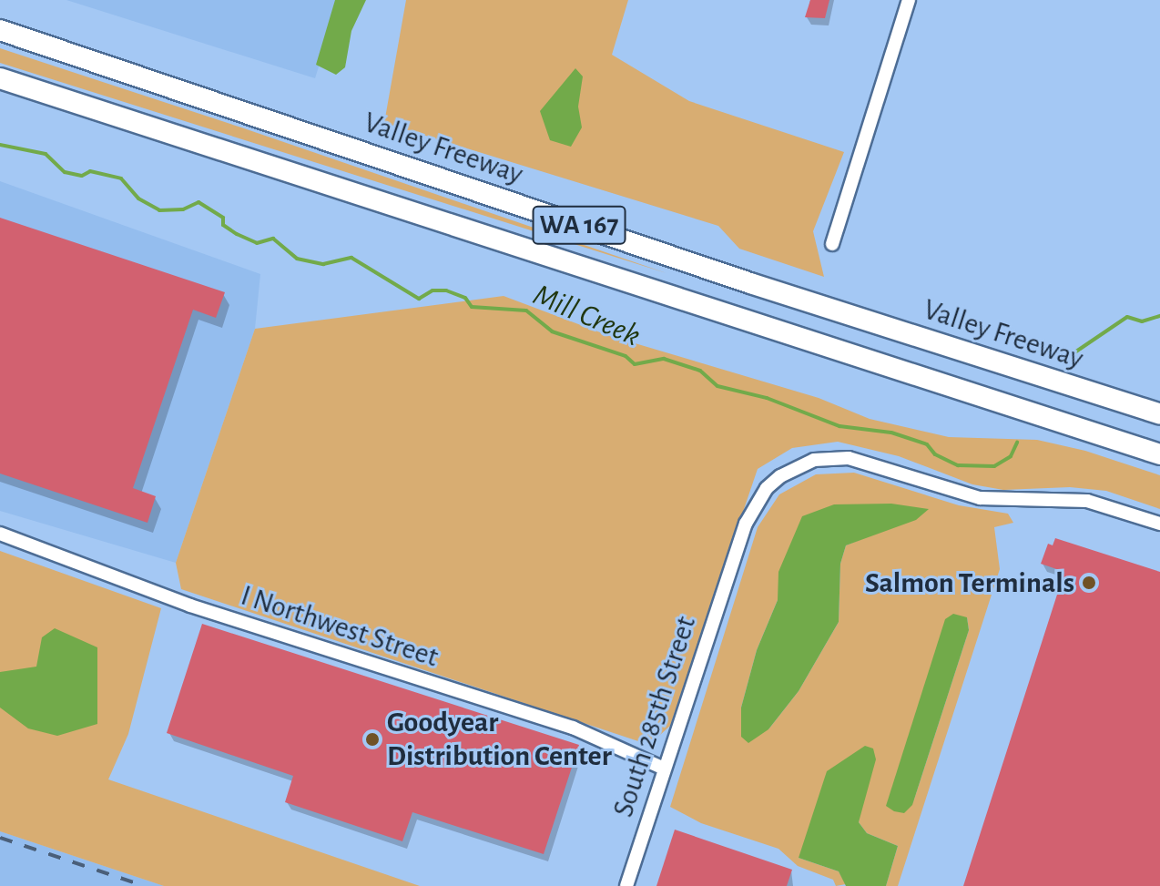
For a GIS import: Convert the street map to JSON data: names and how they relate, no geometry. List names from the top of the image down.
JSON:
{
  "streets": {
    "highway": ["Valley Freeway", "WA 167"],
    "street": ["I Northwest Street", "South 285th Street"]
  },
  "crossings": [
    ["I Northwest Street", "South 285th Street"]
  ],
  "water": ["Mill Creek"],
  "places": ["Salmon Terminals", "Goodyear Distribution Center"]
}
